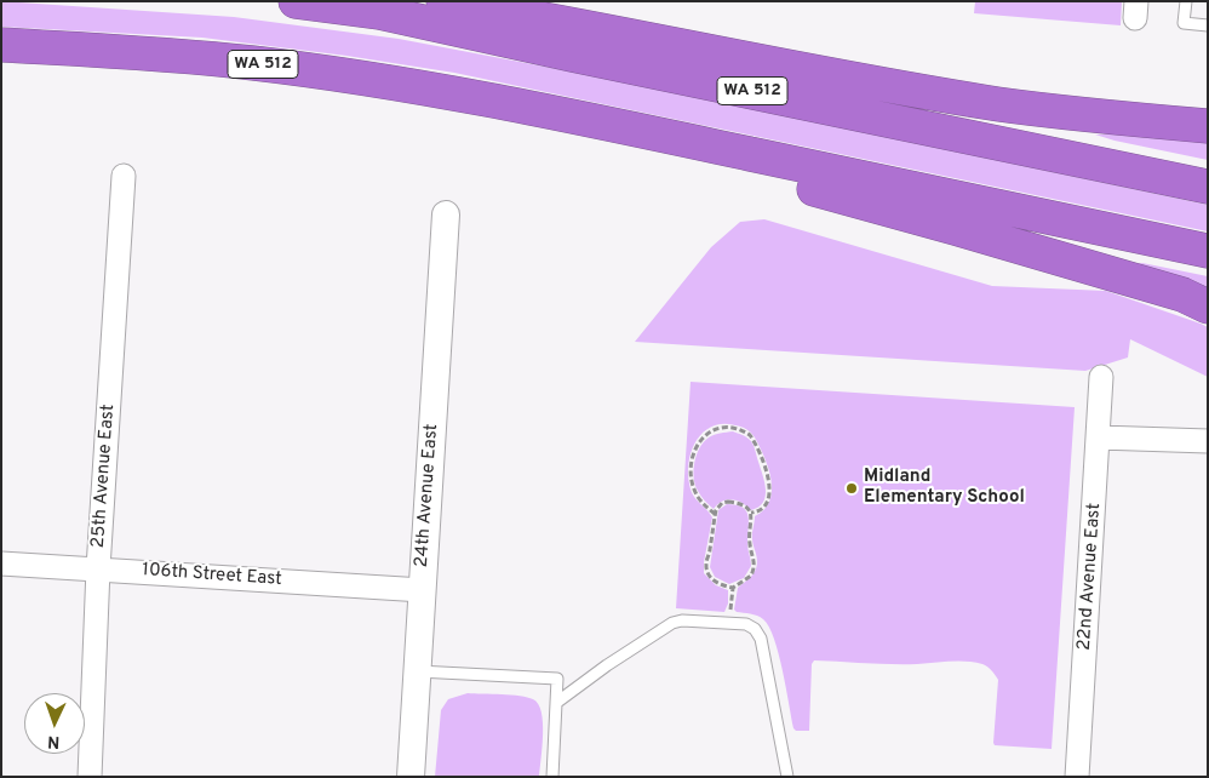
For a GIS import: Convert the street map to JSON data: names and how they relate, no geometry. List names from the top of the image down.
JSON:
{
  "streets": {
    "highway": ["WA 512"],
    "street": [
      "25th Avenue East",
      "24th Avenue East",
      "106th Street East",
      "22nd Avenue East"
    ]
  },
  "crossings": [
    ["25th Avenue East", "106th Street East"],
    ["24th Avenue East", "106th Street East"]
  ],
  "places": ["Midland Elementary School"],
  "north": "bottom"
}
